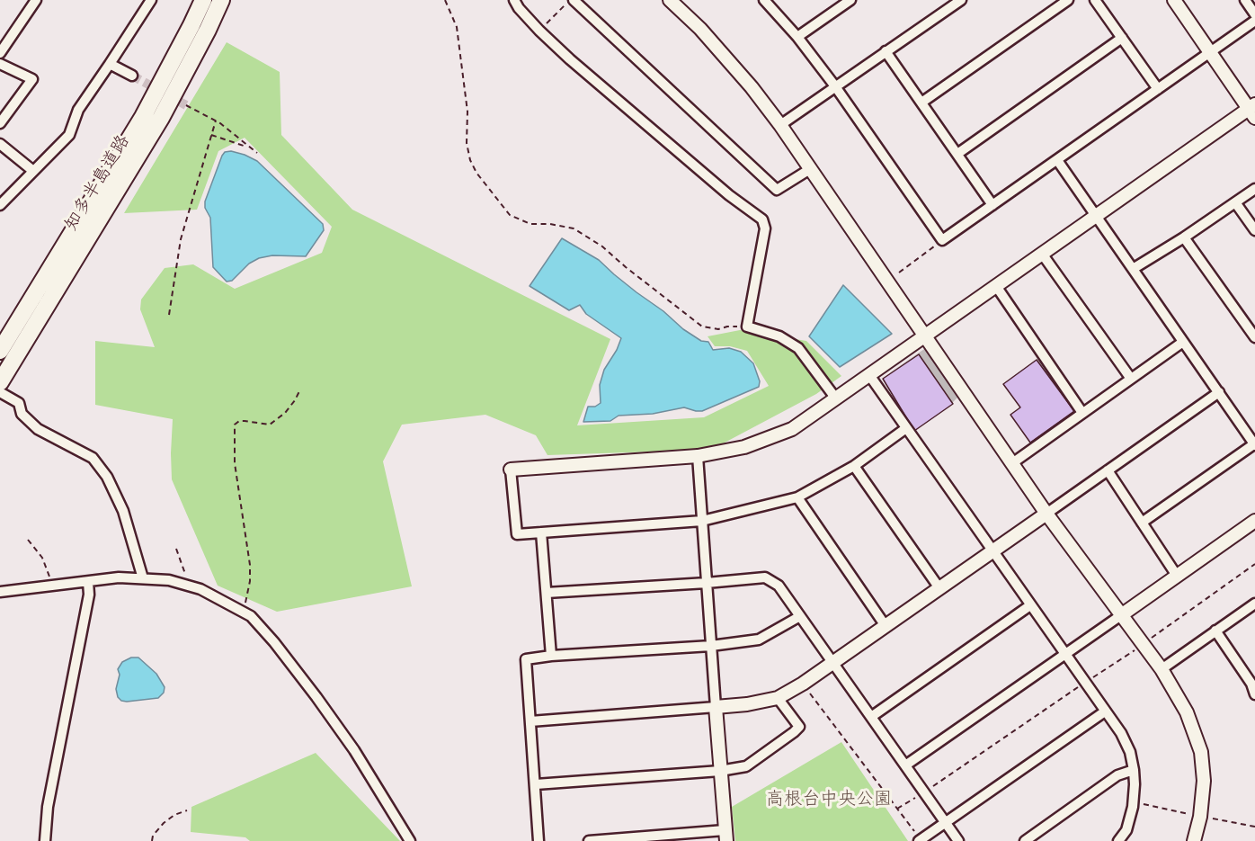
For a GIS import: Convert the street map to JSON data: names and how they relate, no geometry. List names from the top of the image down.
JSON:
{
  "streets": {
    "highway": ["知多半島道路"]
  },
  "parks": ["高根台中央公園"]
}
